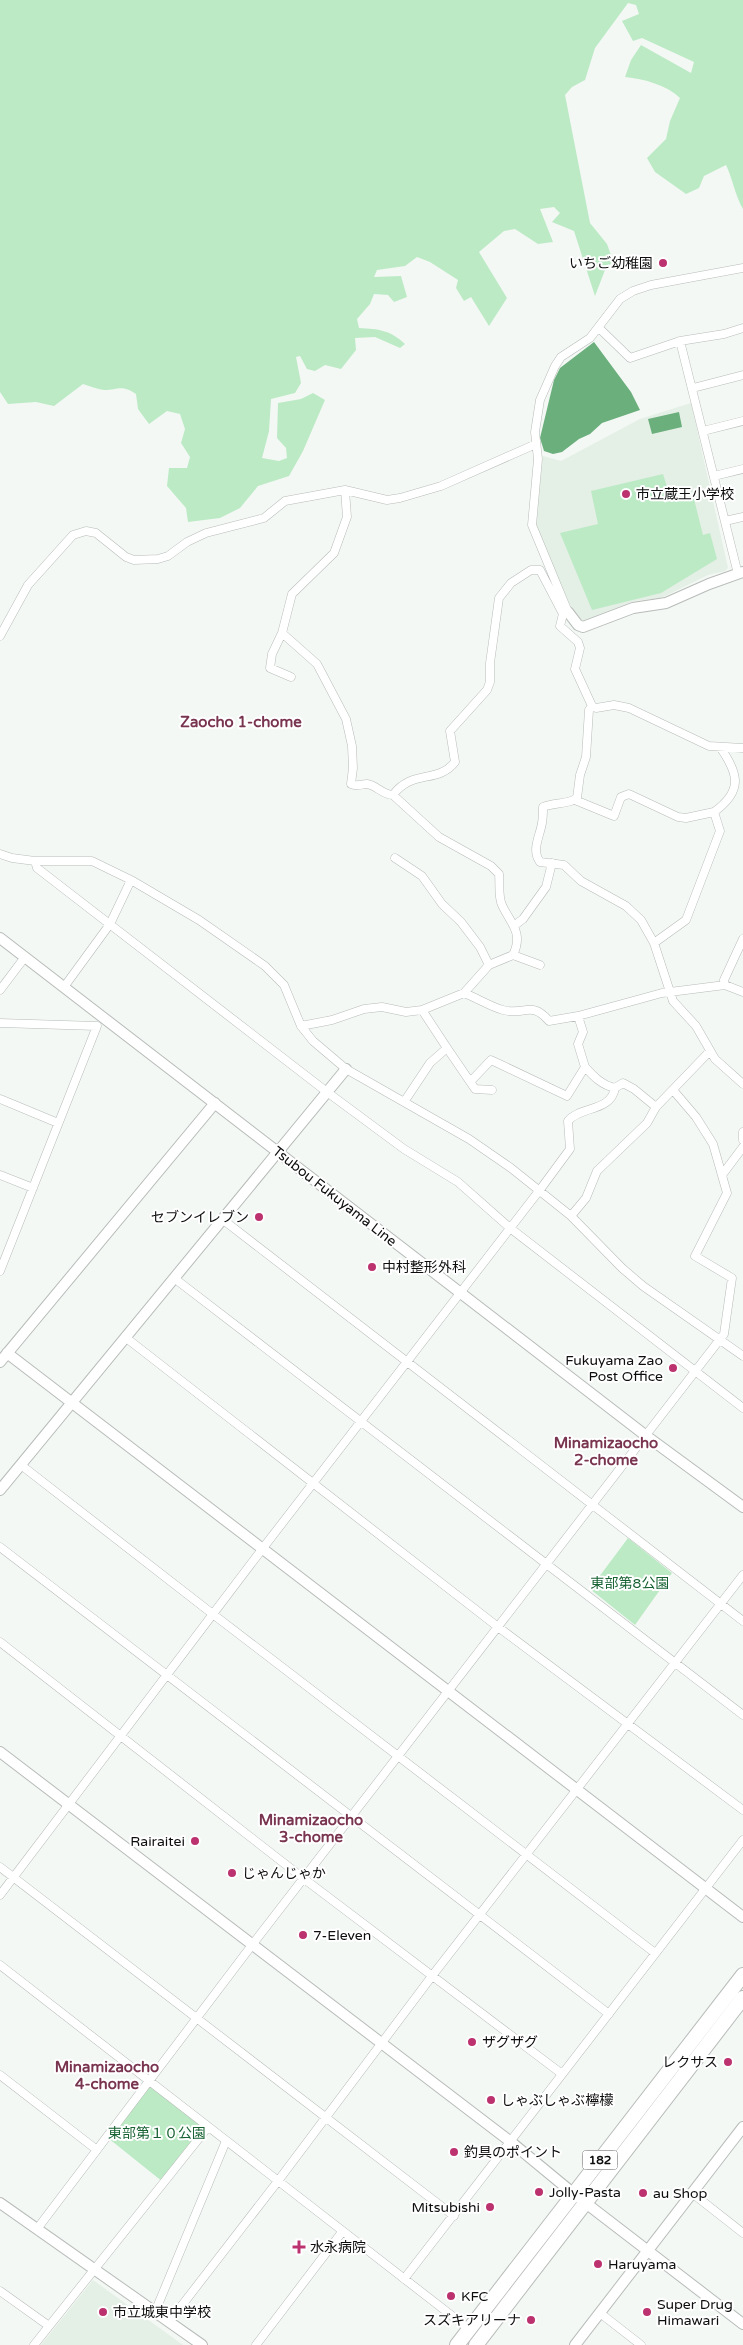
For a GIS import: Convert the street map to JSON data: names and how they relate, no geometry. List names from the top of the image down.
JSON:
{
  "streets": {
    "highway": ["182"],
    "street": ["Tsubou Fukuyama Line"]
  },
  "districts": [
    "Zaocho 1-chome",
    "Minamizaocho 2-chome",
    "Minamizaocho 3-chome",
    "Minamizaocho 4-chome"
  ],
  "parks": ["東部第8公園", "東部第１０公園"],
  "places": {
    "other": [
      "いちご幼稚園",
      "市立蔵王小学校",
      "セブンイレブン",
      "中村整形外科",
      "Fukuyama Zao Post Office",
      "Rairaitei",
      "じゃんじゃか",
      "7-Eleven",
      "ザグザグ",
      "レクサス",
      "しゃぶしゃぶ檸檬",
      "釣具のポイント",
      "Jolly-Pasta",
      "au Shop",
      "Mitsubishi",
      "Haruyama",
      "KFC",
      "市立城東中学校",
      "Super Drug Himawari",
      "スズキアリーナ"
    ],
    "health": ["水永病院"]
  }
}
